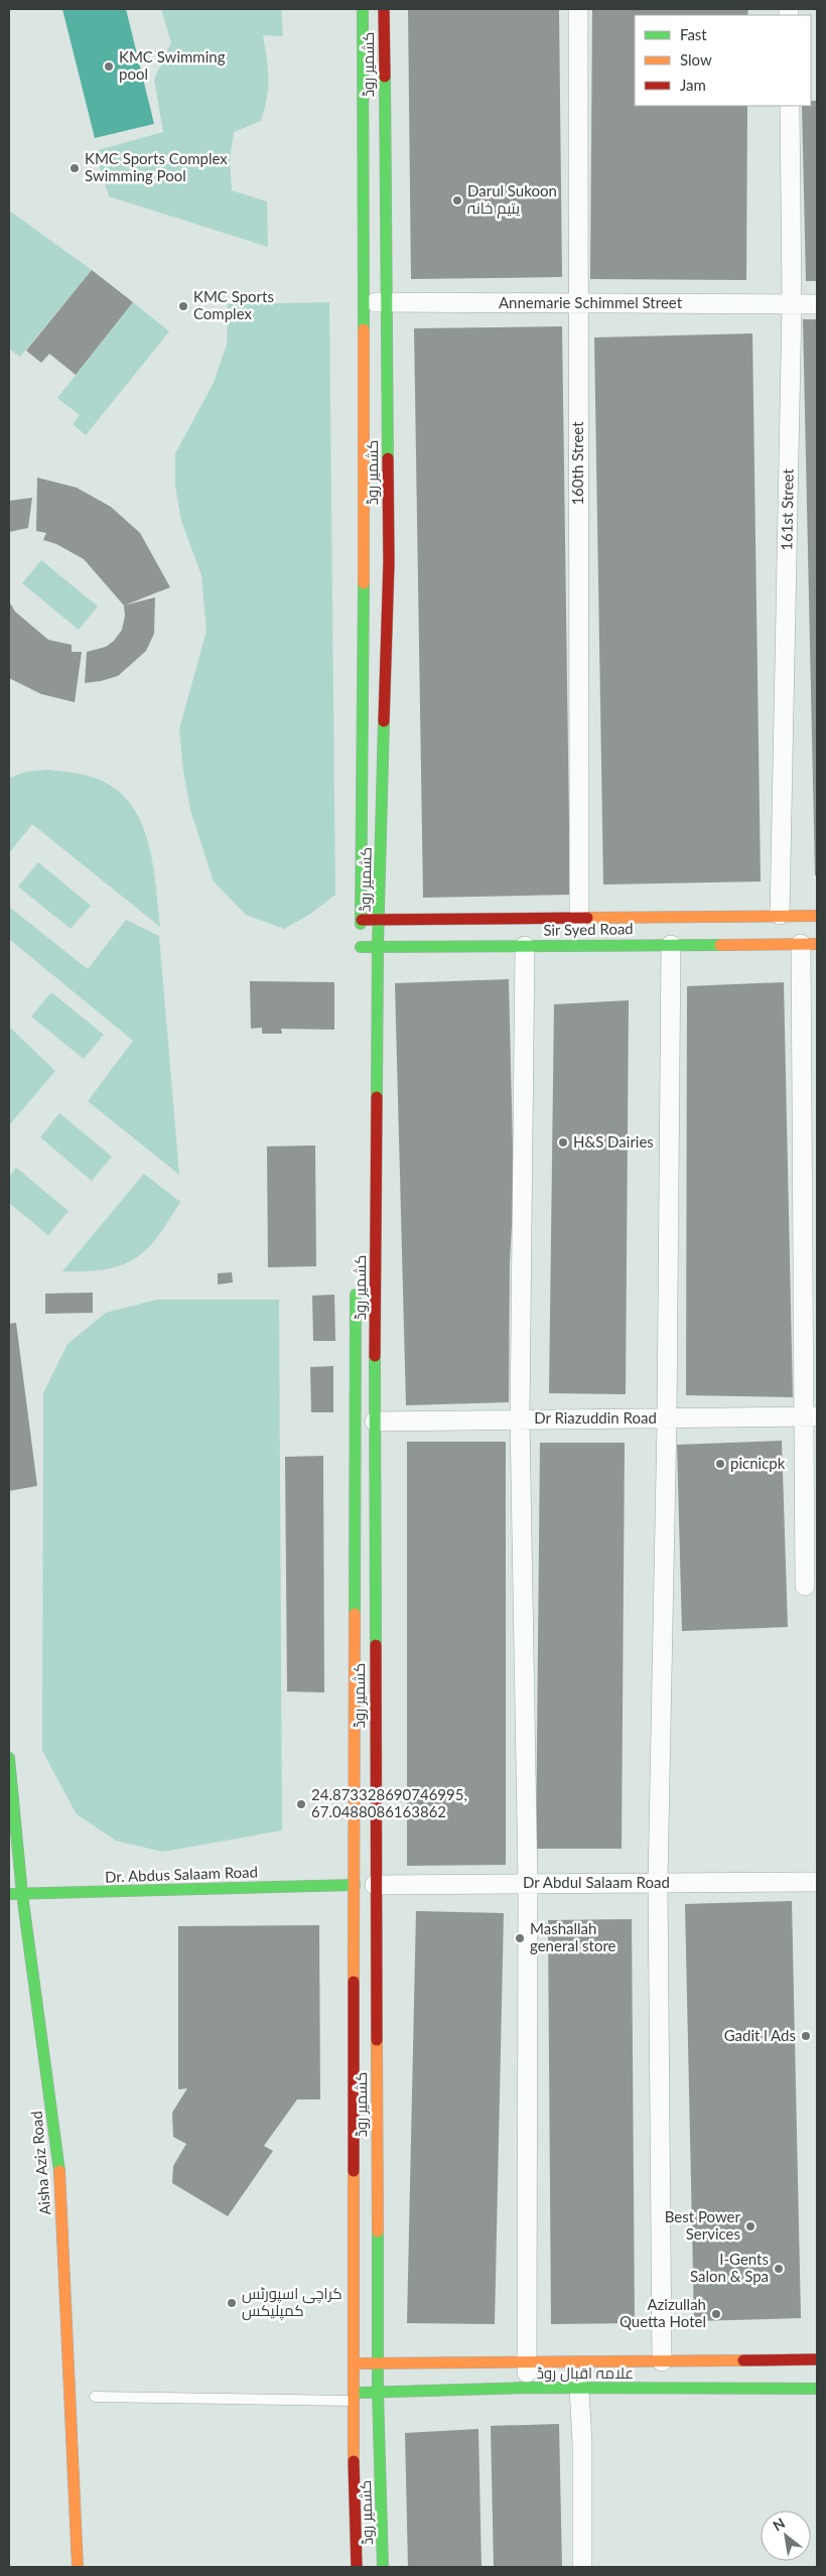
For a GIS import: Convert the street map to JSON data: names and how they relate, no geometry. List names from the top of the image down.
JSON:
{
  "streets": {
    "main road": [
      "کشمیر روڈ",
      "Sir Syed Road",
      "Dr. Abdus Salaam Road",
      "Aisha Aziz Road",
      "علامہ اقبال روڈ"
    ],
    "street": [
      "Annemarie Schimmel Street",
      "160th Street",
      "161st Street",
      "Dr Riazuddin Road",
      "Dr Abdul Salaam Road"
    ]
  },
  "crossings": [
    ["کشمیر روڈ", "Annemarie Schimmel Street"],
    ["کشمیر روڈ", "Sir Syed Road"],
    ["کشمیر روڈ", "Dr Riazuddin Road"],
    ["کشمیر روڈ", "Dr. Abdus Salaam Road"],
    ["کشمیر روڈ", "Dr Abdul Salaam Road"],
    ["کشمیر روڈ", "علامہ اقبال روڈ"],
    ["Annemarie Schimmel Street", "160th Street"],
    ["Annemarie Schimmel Street", "161st Street"],
    ["160th Street", "Sir Syed Road"],
    ["161st Street", "Sir Syed Road"],
    ["Dr. Abdus Salaam Road", "Aisha Aziz Road"]
  ],
  "places": [
    "KMC Swimming pool",
    "KMC Sports Complex Swimming Pool",
    "Darul Sukoon یتیم خانہ",
    "KMC Sports Complex",
    "H&S Dairies",
    "picnicpk",
    "24.873328690746995, 67.0488086163862",
    "Mashallah general store",
    "Gadit l Ads",
    "Best Power Services",
    "I-Gents Salon & Spa",
    "کراچی اسپورٹس کمپلیکس",
    "Azizullah Quetta Hotel"
  ],
  "legend": ["Fast", "Slow", "Jam"],
  "north": "top left"
}
